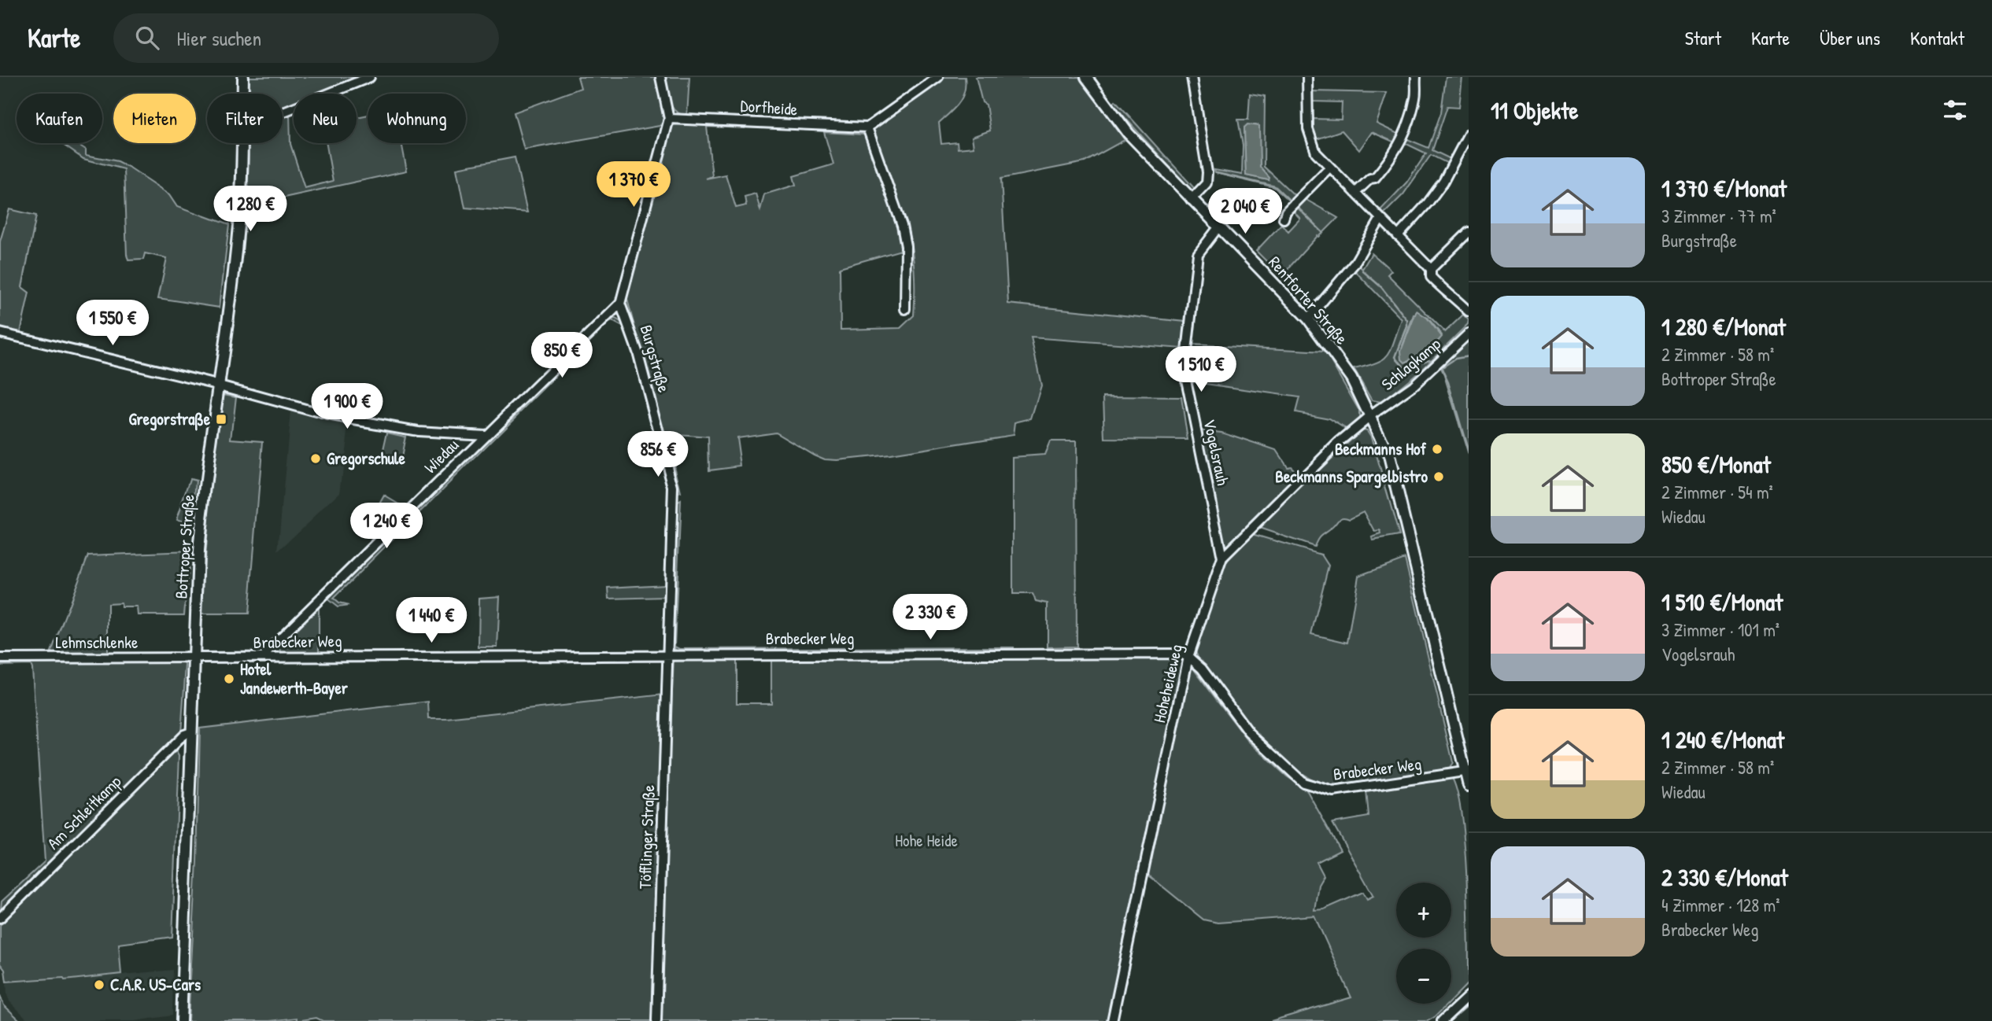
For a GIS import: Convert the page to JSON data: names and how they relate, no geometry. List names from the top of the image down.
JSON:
{
  "streets": {
    "main road": ["Rentforter Straße", "Bottroper Straße"],
    "street": [
      "Dorfheide",
      "Burgstraße",
      "Schlagkamp",
      "Vogelsrauh",
      "Wiedau",
      "Brabecker Weg",
      "Lehmschlenke",
      "Hoheheideweg",
      "Am Schleitkamp",
      "Töfflinger Straße"
    ]
  },
  "crossings": [
    ["Rentforter Straße", "Schlagkamp"],
    ["Rentforter Straße", "Vogelsrauh"],
    ["Rentforter Straße", "Brabecker Weg"],
    ["Rentforter Straße", "Hoheheideweg"],
    ["Burgstraße", "Wiedau"],
    ["Burgstraße", "Brabecker Weg"],
    ["Burgstraße", "Töfflinger Straße"],
    ["Schlagkamp", "Hoheheideweg"],
    ["Vogelsrauh", "Hoheheideweg"],
    ["Wiedau", "Brabecker Weg"],
    ["Bottroper Straße", "Brabecker Weg"],
    ["Bottroper Straße", "Lehmschlenke"],
    ["Bottroper Straße", "Am Schleitkamp"],
    ["Brabecker Weg", "Lehmschlenke"],
    ["Brabecker Weg", "Hoheheideweg"],
    ["Brabecker Weg", "Töfflinger Straße"]
  ],
  "parks": ["Hohe Heide"],
  "places": {
    "transit": ["Gregorstraße"],
    "other": [
      "Beckmanns Hof",
      "Gregorschule",
      "Beckmanns Spargelbistro",
      "Hotel Jandewerth-Bayer",
      "C.A.R. US-Cars"
    ]
  },
  "page": {
    "header": "Karte",
    "search": "Hier suchen",
    "nav": [
      "Start",
      "Karte",
      "Über uns",
      "Kontakt"
    ],
    "heading": "11 Objekte",
    "chip": [
      "Kaufen",
      "Mieten",
      "Filter",
      "Neu",
      "Wohnung"
    ],
    "list": [
      {
        "name": "1 370 €/Monat",
        "note": "3 Zimmer · 77 m² · Burgstraße"
      },
      {
        "name": "1 280 €/Monat",
        "note": "2 Zimmer · 58 m² · Bottroper Straße"
      },
      {
        "name": "850 €/Monat",
        "note": "2 Zimmer · 54 m² · Wiedau"
      },
      {
        "name": "1 510 €/Monat",
        "note": "3 Zimmer · 101 m² · Vogelsrauh"
      },
      {
        "name": "1 240 €/Monat",
        "note": "2 Zimmer · 58 m² · Wiedau"
      },
      {
        "name": "2 330 €/Monat",
        "note": "4 Zimmer · 128 m² · Brabecker Weg"
      }
    ],
    "price": [
      "1 370 €",
      "1 280 €",
      "2 040 €",
      "1 550 €",
      "850 €",
      "1 510 €",
      "1 900 €",
      "856 €",
      "1 240 €",
      "2 330 €",
      "1 440 €"
    ],
    "map_buttons": ["+", "−"]
  }
}
